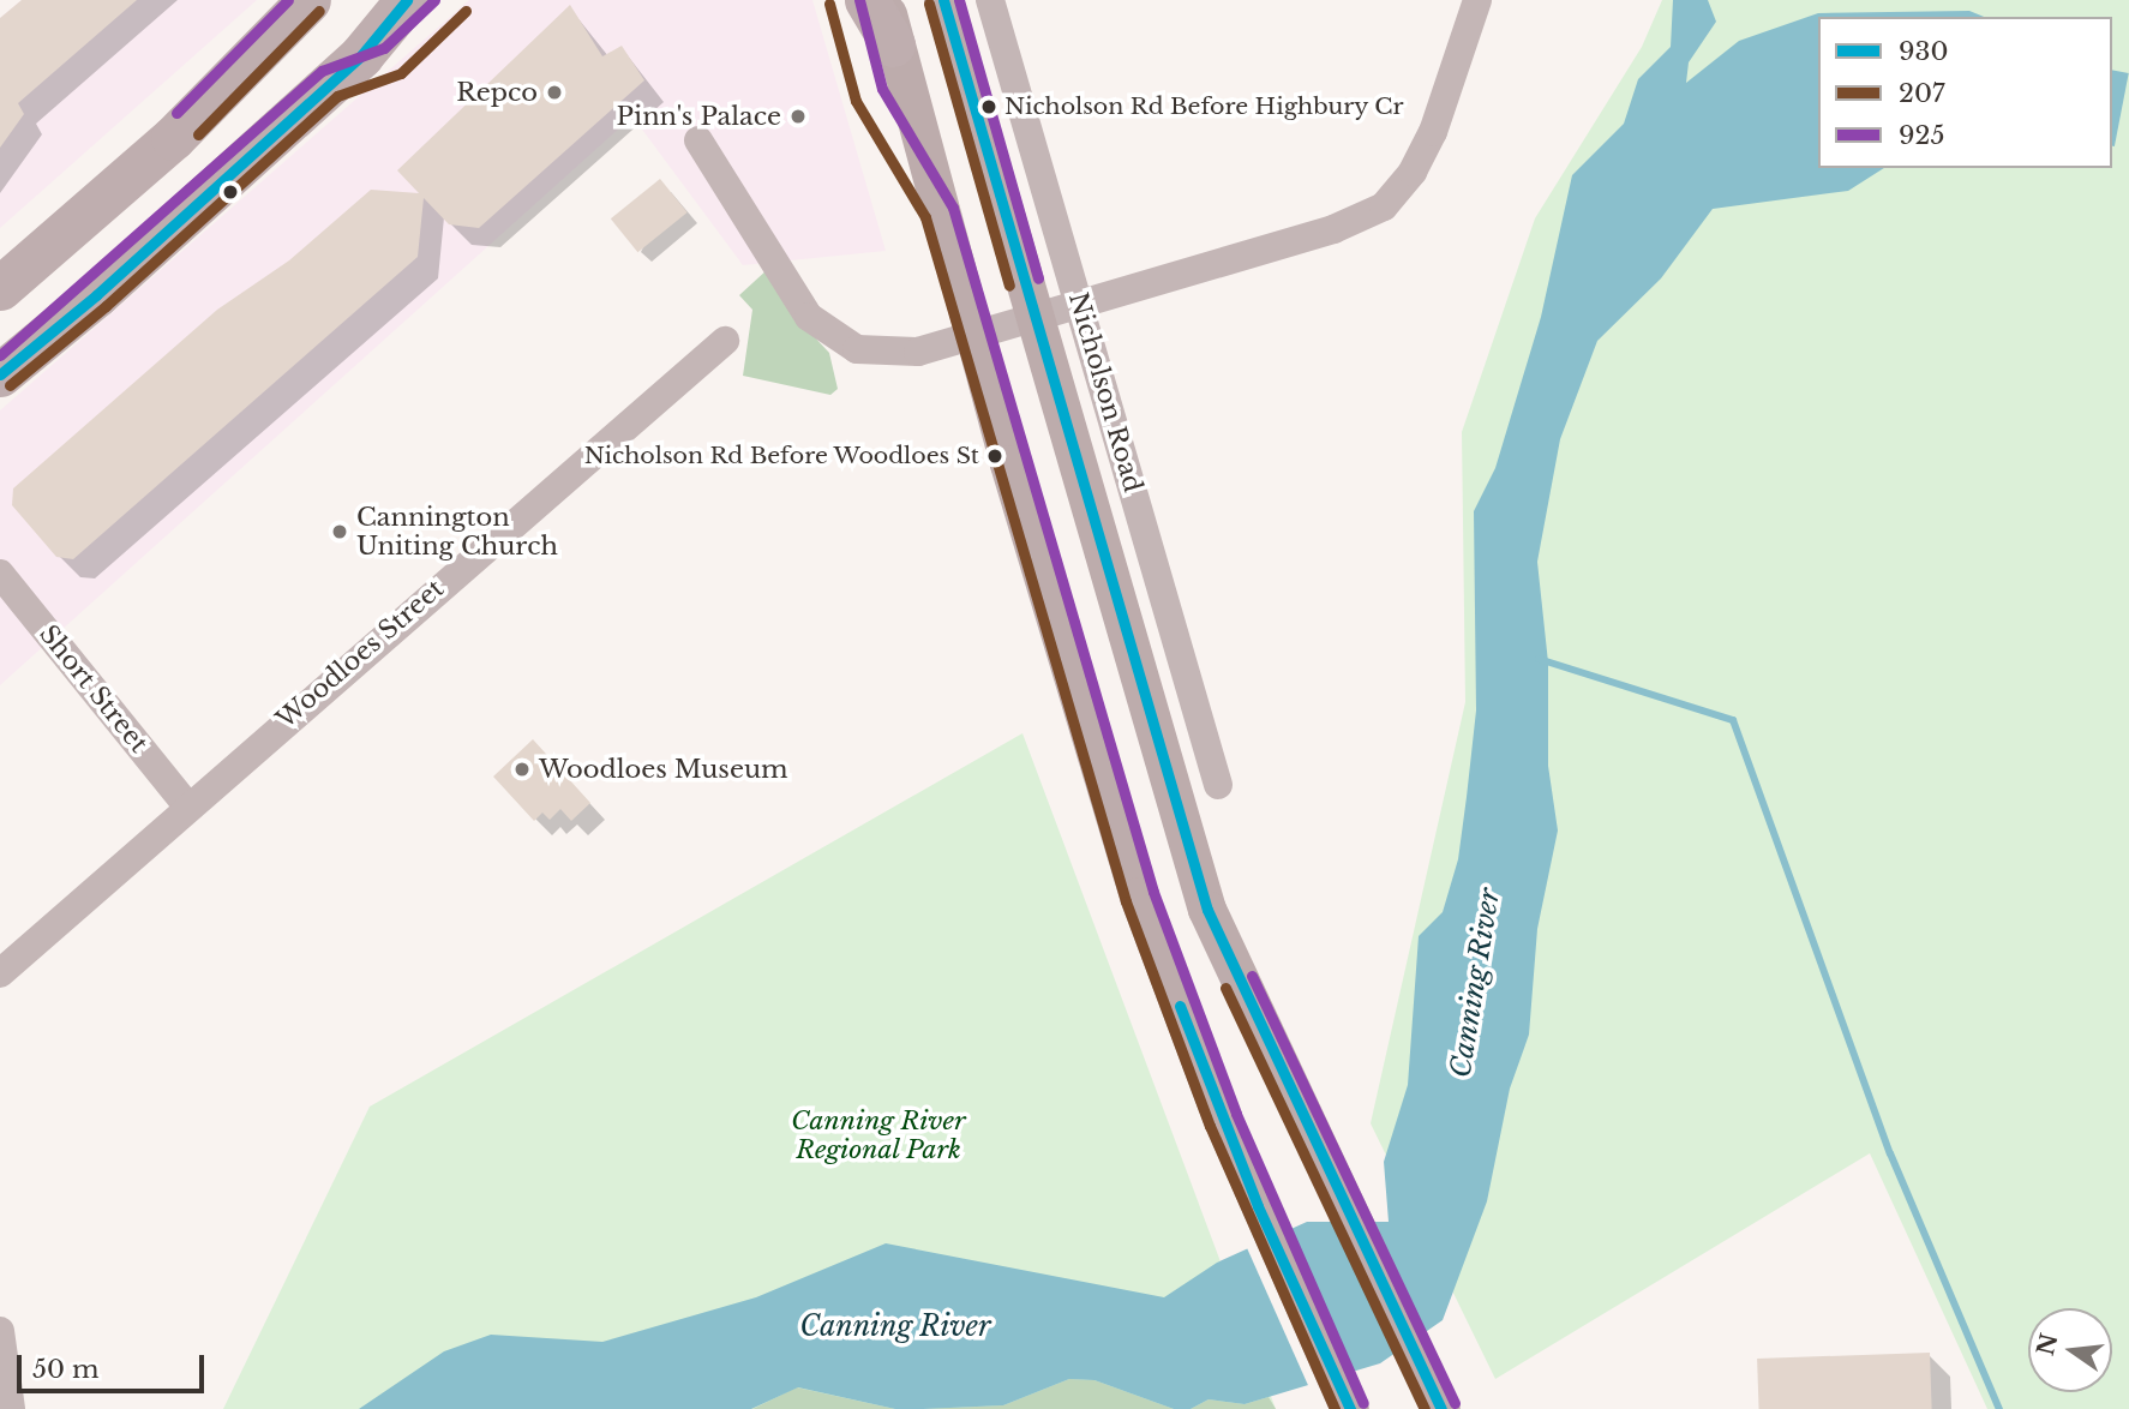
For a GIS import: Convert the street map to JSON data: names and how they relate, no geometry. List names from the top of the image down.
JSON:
{
  "streets": {
    "main road": ["Nicholson Road"],
    "street": ["Woodloes Street", "Short Street"]
  },
  "crossings": [
    ["Woodloes Street", "Short Street"]
  ],
  "water": ["Canning River"],
  "parks": ["Canning River Regional Park"],
  "places": [
    "Repco",
    "Nicholson Rd Before Highbury Cr",
    "Pinn's Palace",
    "Nicholson Rd Before Woodloes St",
    "Cannington Uniting Church",
    "Woodloes Museum"
  ],
  "lines": ["transit line 930", "transit line 925", "transit line 207"],
  "legend": ["930", "207", "925"],
  "scale_bar": "50 m",
  "north": "left"
}
